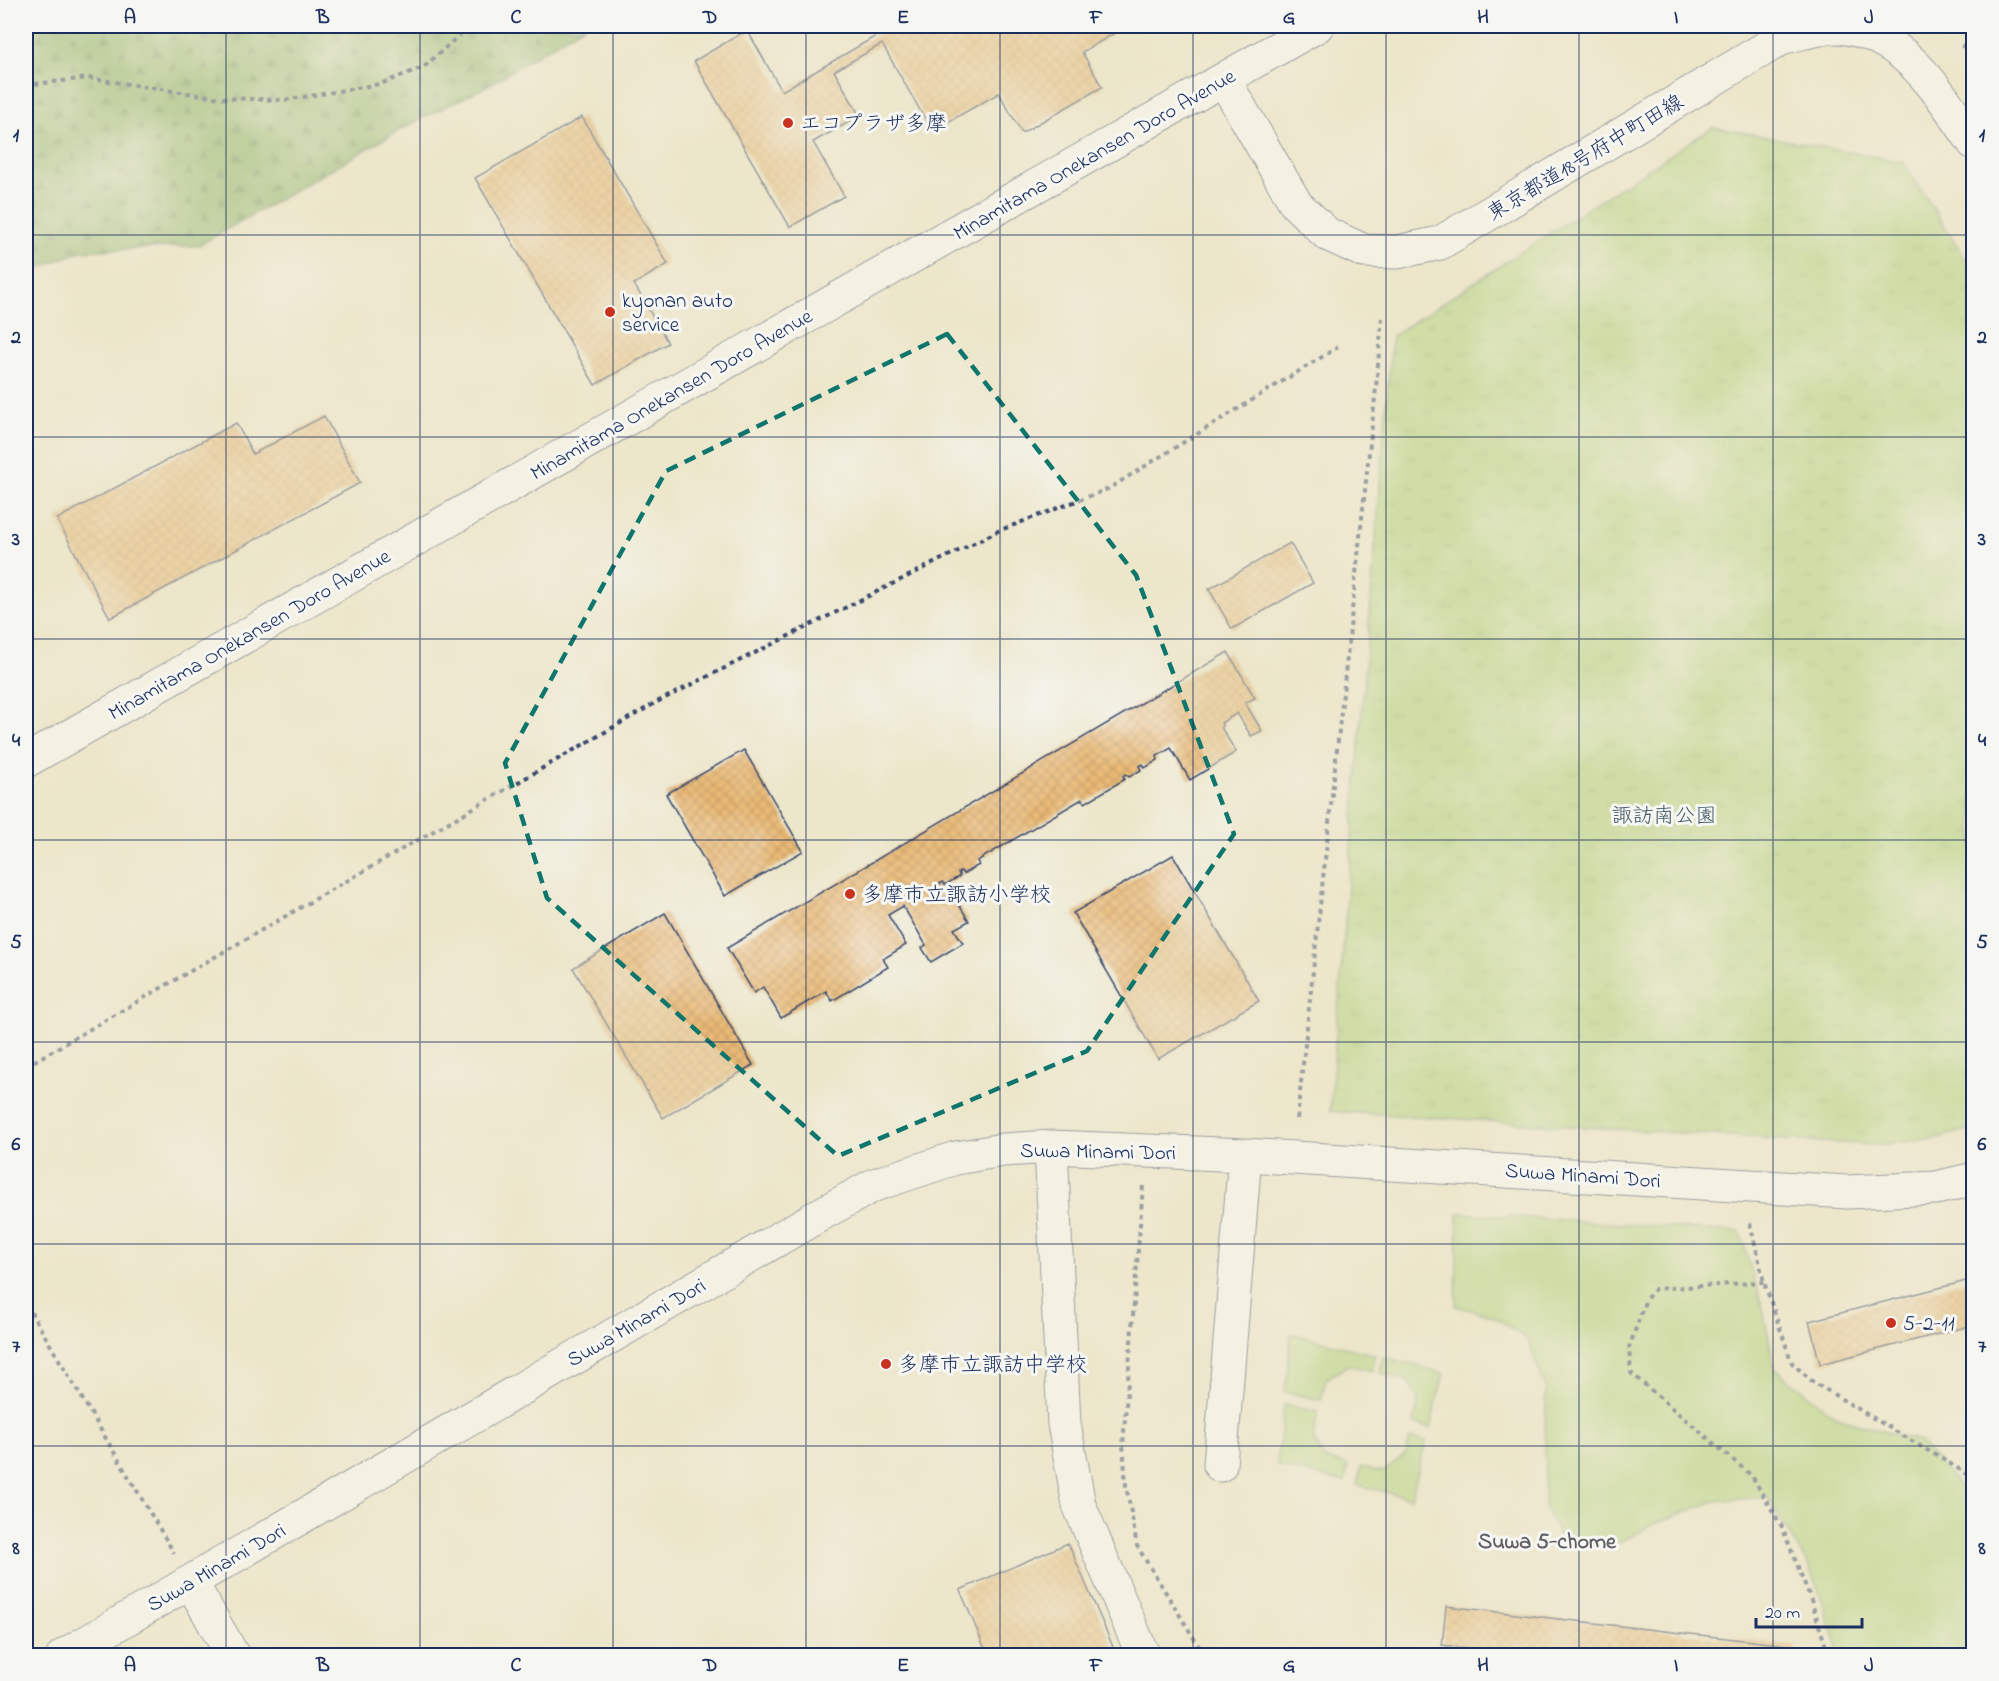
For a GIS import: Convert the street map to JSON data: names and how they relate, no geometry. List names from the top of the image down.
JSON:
{
  "streets": {
    "street": ["Minamitama Onekansen Doro Avenue", "東京都道18号府中町田線", "Suwa Minami Dori"]
  },
  "crossings": [
    ["Minamitama Onekansen Doro Avenue", "東京都道18号府中町田線"]
  ],
  "districts": ["Suwa 5-chome"],
  "parks": ["諏訪南公園"],
  "places": [
    "エコプラザ多摩",
    "kyonan auto service",
    "多摩市立諏訪小学校",
    "5-2-11",
    "多摩市立諏訪中学校"
  ],
  "scale_bar": "20 m",
  "grid": {
    "columns": [
      "A",
      "B",
      "C",
      "D",
      "E",
      "F",
      "G",
      "H",
      "I",
      "J"
    ],
    "rows": [
      "1",
      "2",
      "3",
      "4",
      "5",
      "6",
      "7",
      "8"
    ]
  }
}
